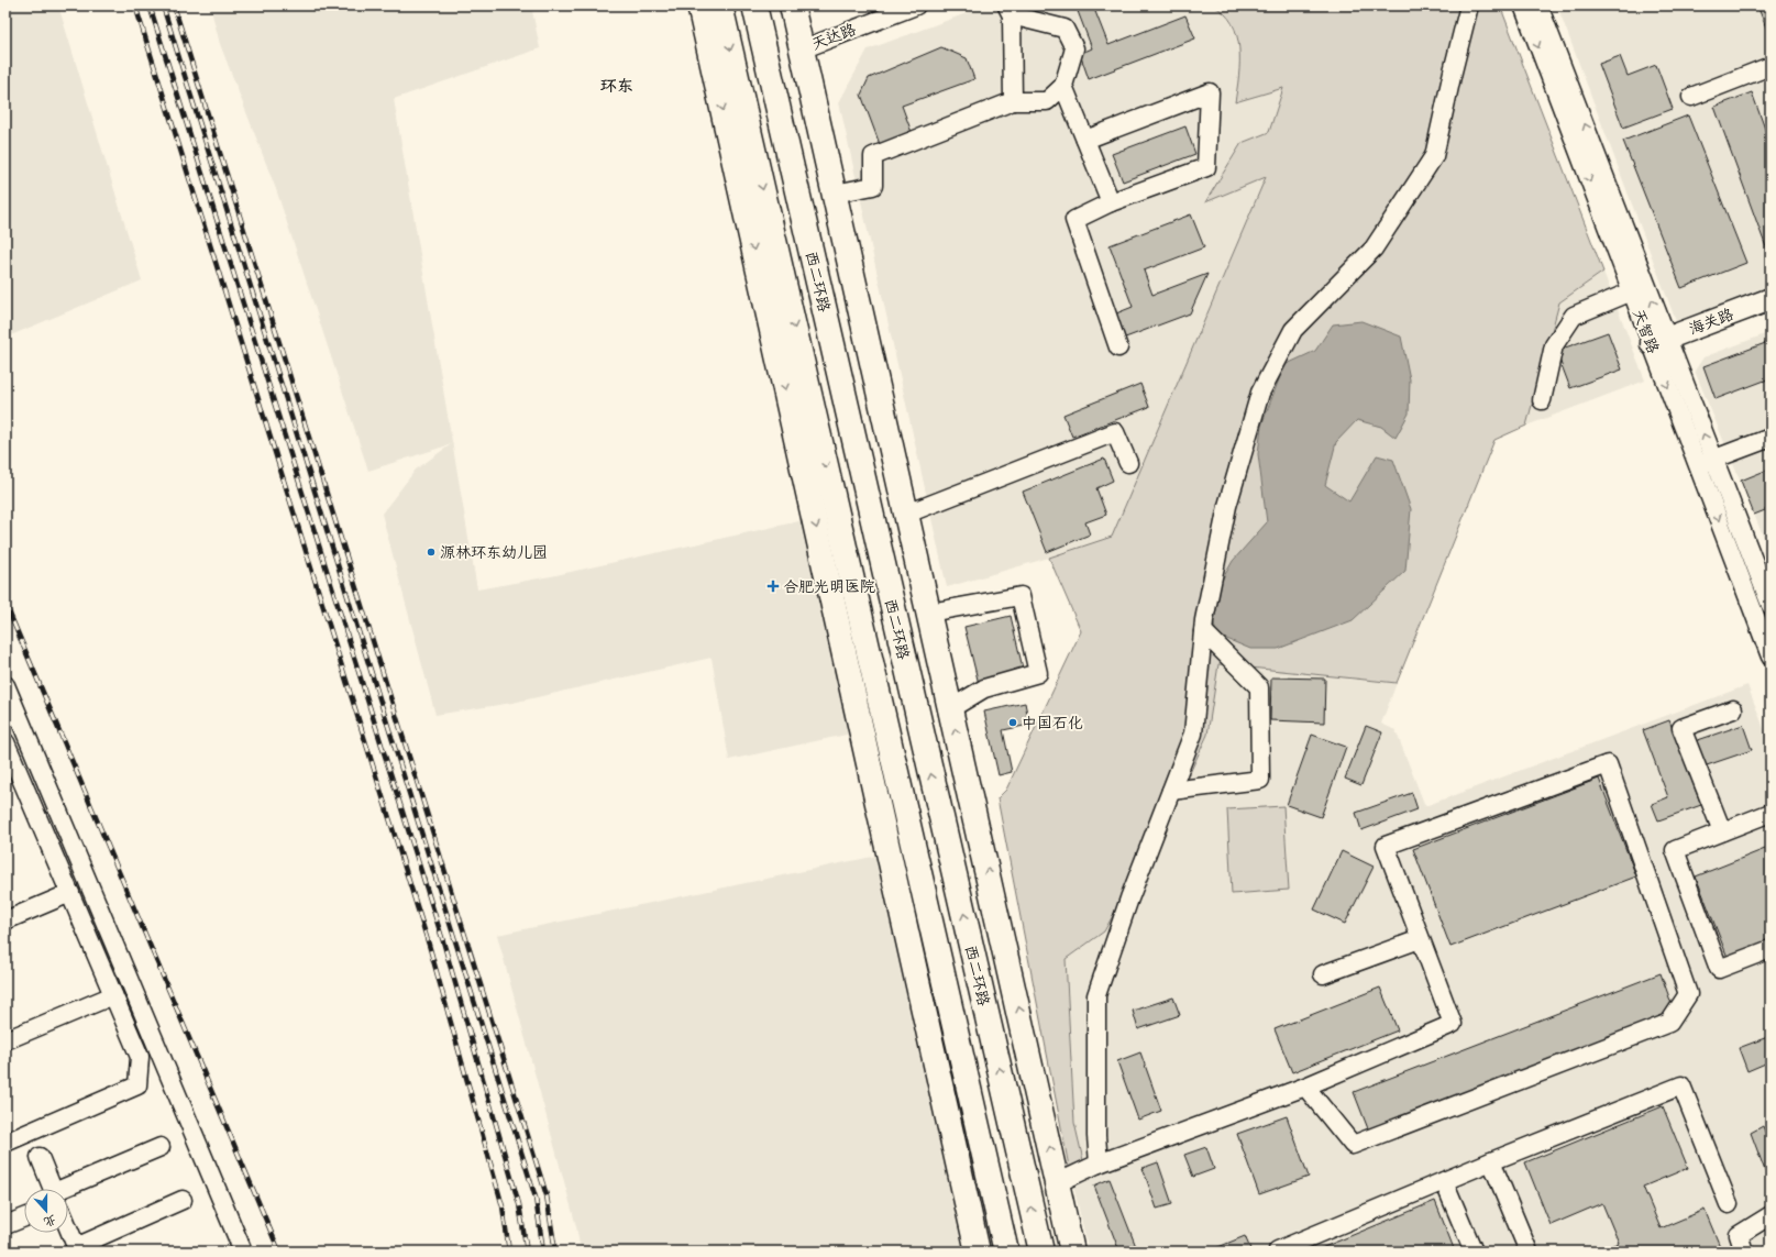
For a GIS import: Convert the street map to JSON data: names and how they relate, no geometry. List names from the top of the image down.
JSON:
{
  "streets": {
    "highway": ["西二环路"],
    "main road": ["海关路"],
    "street": ["天达路", "天智路"]
  },
  "crossings": [
    ["海关路", "天智路"]
  ],
  "districts": ["环东"],
  "places": {
    "other": ["源林环东幼儿园", "中国石化"],
    "health": ["合肥光明医院"]
  },
  "north": "bottom"
}
